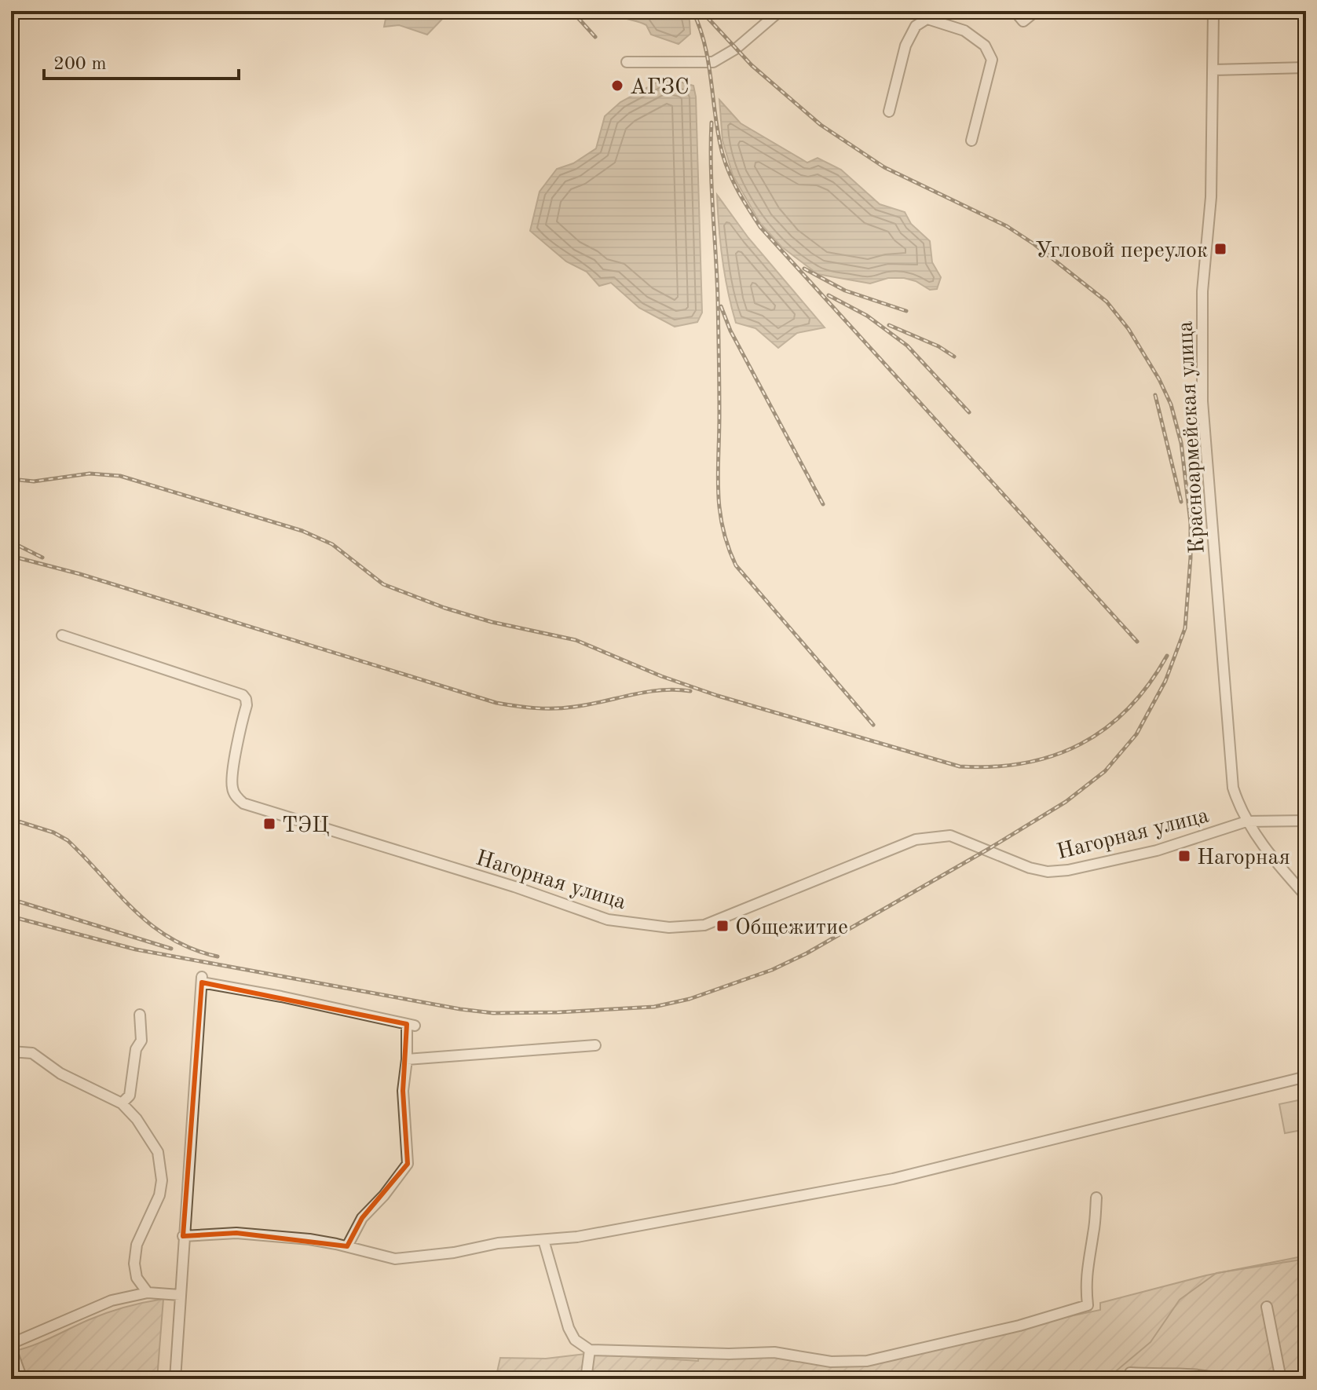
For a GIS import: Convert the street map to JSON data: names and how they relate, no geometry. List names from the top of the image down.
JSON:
{
  "streets": {
    "street": ["Красноармейская улица", "Нагорная улица"]
  },
  "crossings": [
    ["Красноармейская улица", "Нагорная улица"]
  ],
  "places": {
    "other": ["АГЗС"],
    "transit": [
      "Угловой переулок",
      "ТЭЦ",
      "Нагорная",
      "Общежитие"
    ]
  },
  "scale_bar": "200 m"
}
